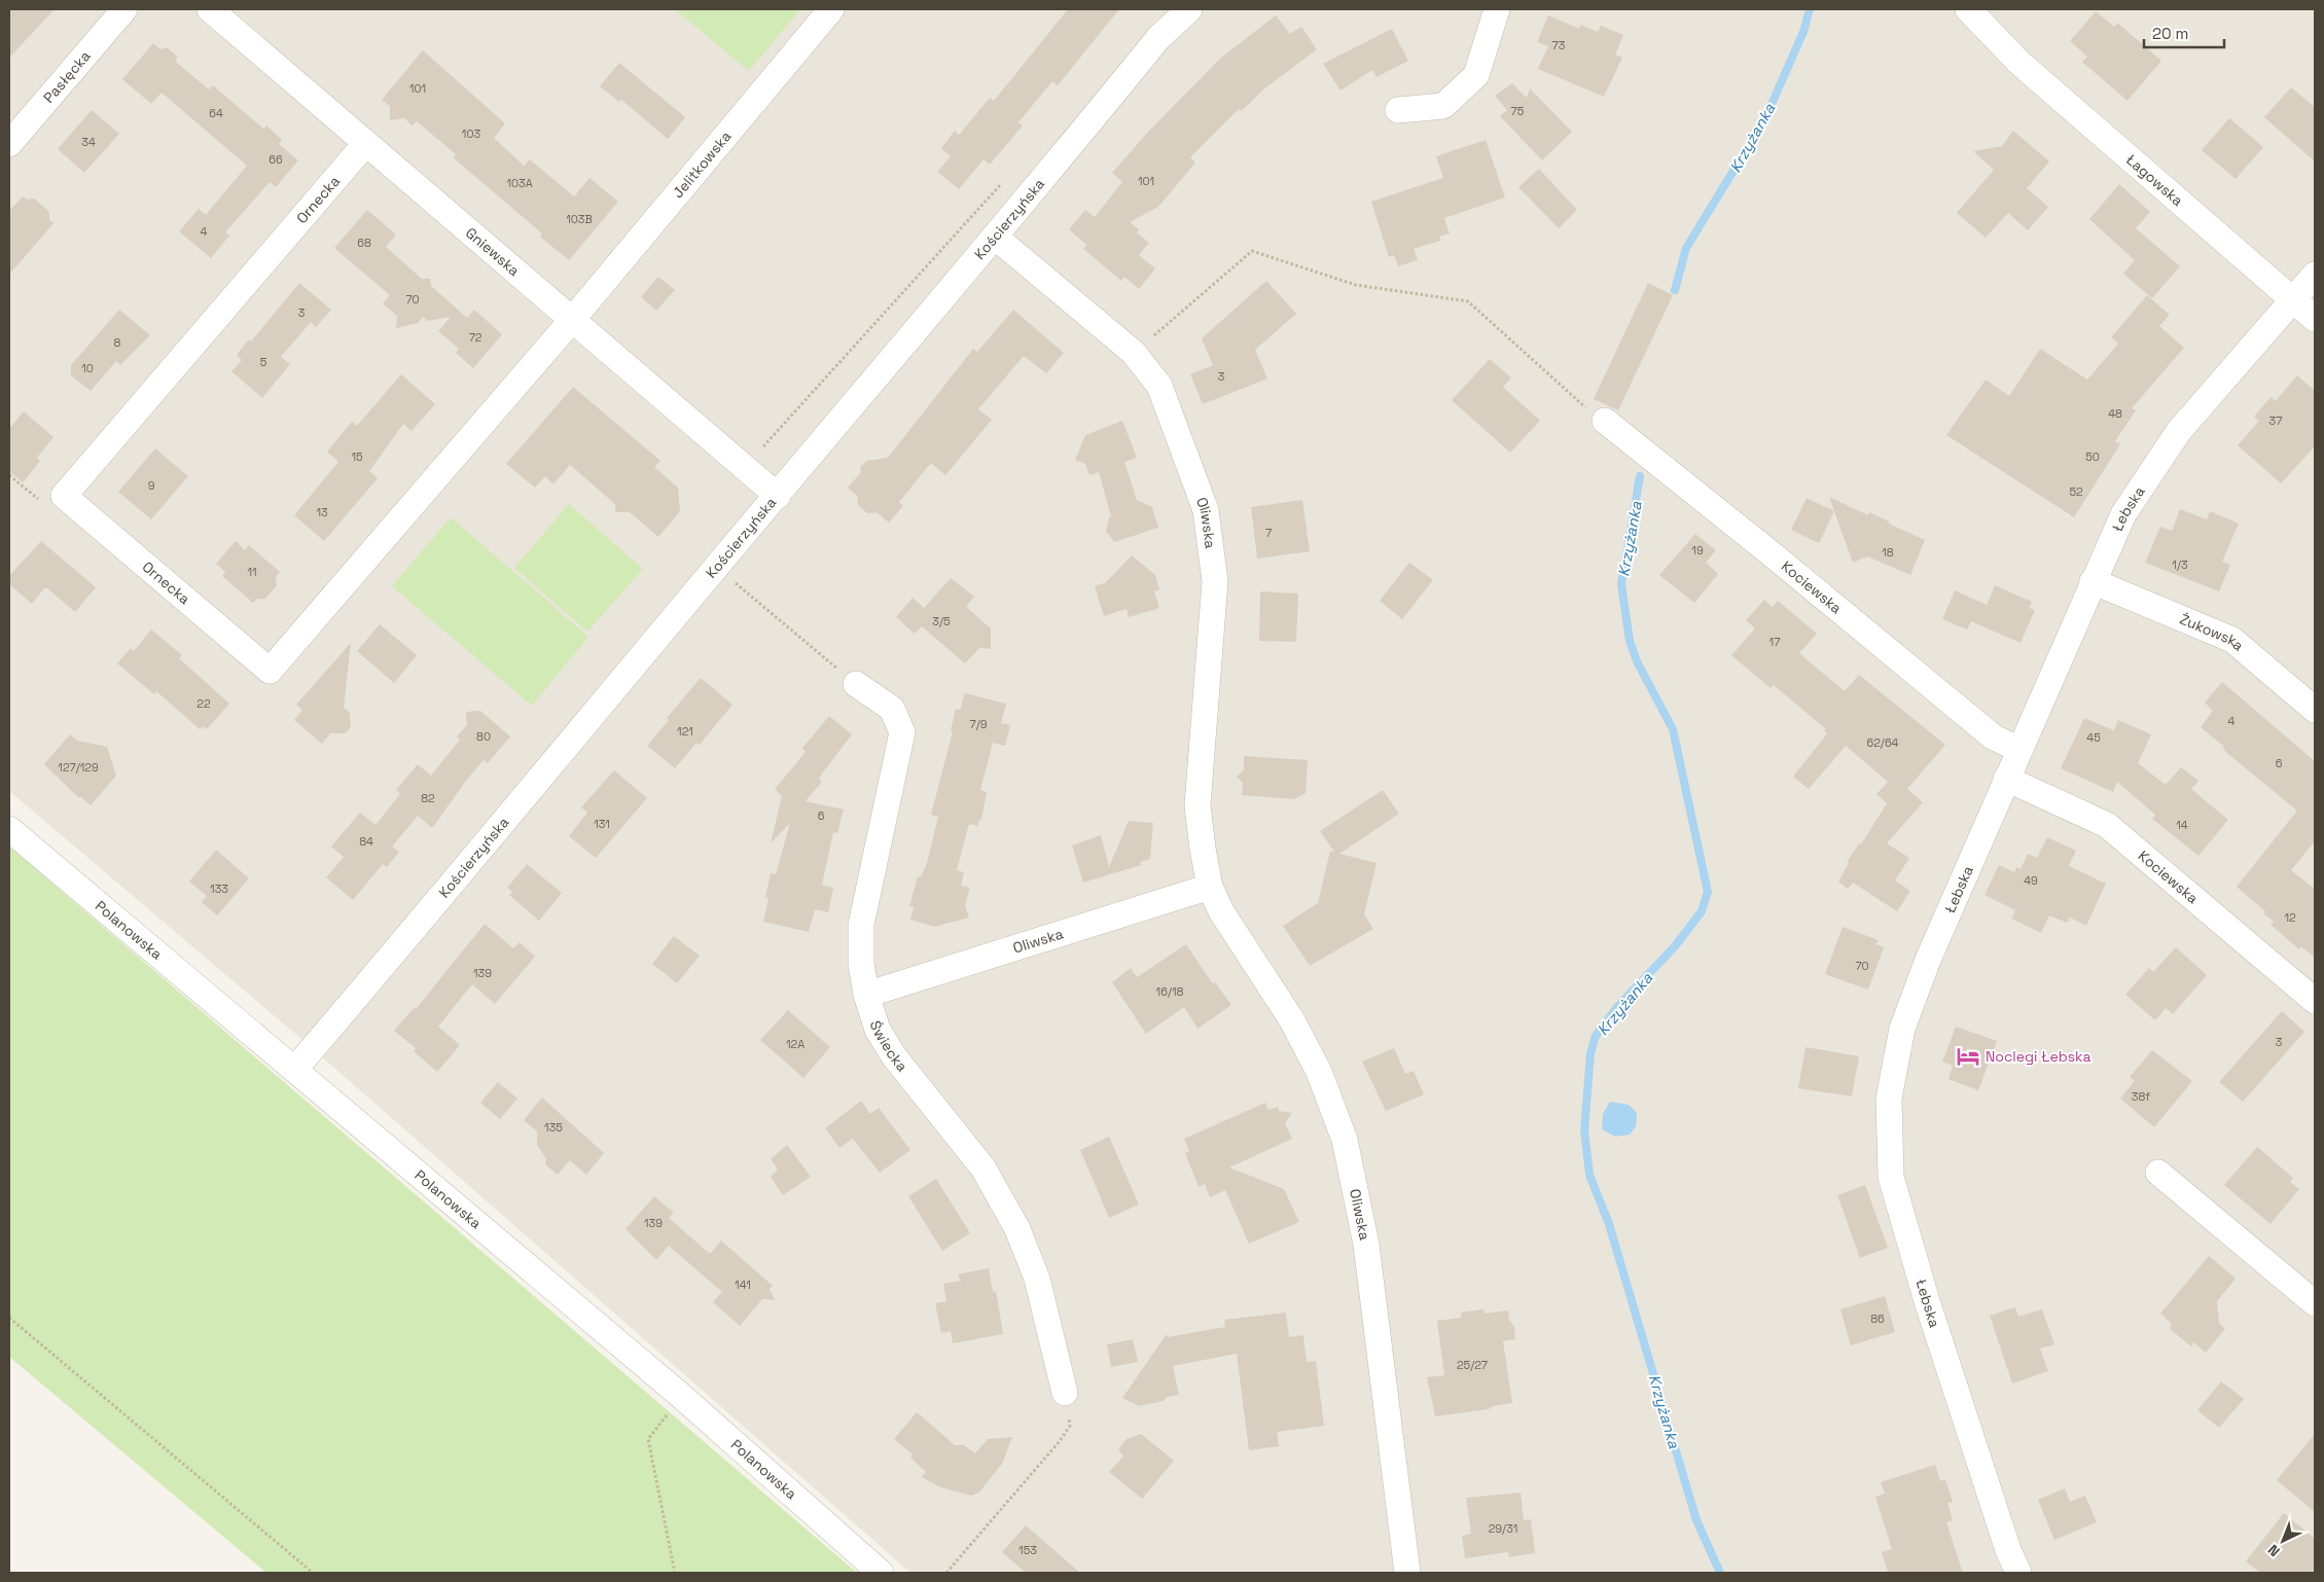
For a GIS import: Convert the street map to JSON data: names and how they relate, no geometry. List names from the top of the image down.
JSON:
{
  "streets": {
    "street": [
      "Pasłęcka",
      "Jelitkowska",
      "Łagowska",
      "Ornecka",
      "Kościerzyńska",
      "Gniewska",
      "Łebska",
      "Oliwska",
      "Kociewska",
      "Żukowska",
      "Polanowska",
      "Świecka"
    ]
  },
  "crossings": [
    ["Jelitkowska", "Ornecka"],
    ["Jelitkowska", "Gniewska"],
    ["Łagowska", "Łebska"],
    ["Ornecka", "Gniewska"],
    ["Kościerzyńska", "Gniewska"],
    ["Kościerzyńska", "Oliwska"],
    ["Kościerzyńska", "Polanowska"],
    ["Łebska", "Kociewska"],
    ["Łebska", "Żukowska"],
    ["Oliwska", "Świecka"]
  ],
  "water": ["Krzyżanka"],
  "places": {
    "hotel": ["Noclegi Łebska"]
  },
  "house_numbers": [
    "73",
    "101",
    "75",
    "64",
    "103",
    "34",
    "66",
    "101",
    "103A",
    "103B",
    "4",
    "68",
    "70",
    "3",
    "72",
    "8",
    "5",
    "10",
    "3",
    "48",
    "37",
    "15",
    "50",
    "9",
    "52",
    "13",
    "7",
    "19",
    "18",
    "1/3",
    "11",
    "3/5",
    "17",
    "22",
    "4",
    "7/9",
    "121",
    "80",
    "45",
    "62/64",
    "6",
    "127/129",
    "82",
    "6",
    "131",
    "14",
    "84",
    "49",
    "133",
    "12",
    "70",
    "139",
    "16/18",
    "3",
    "12A",
    "38f",
    "135",
    "139",
    "141",
    "86",
    "25/27",
    "29/31",
    "153"
  ],
  "scale_bar": "20 m",
  "north": "bottom left"
}
